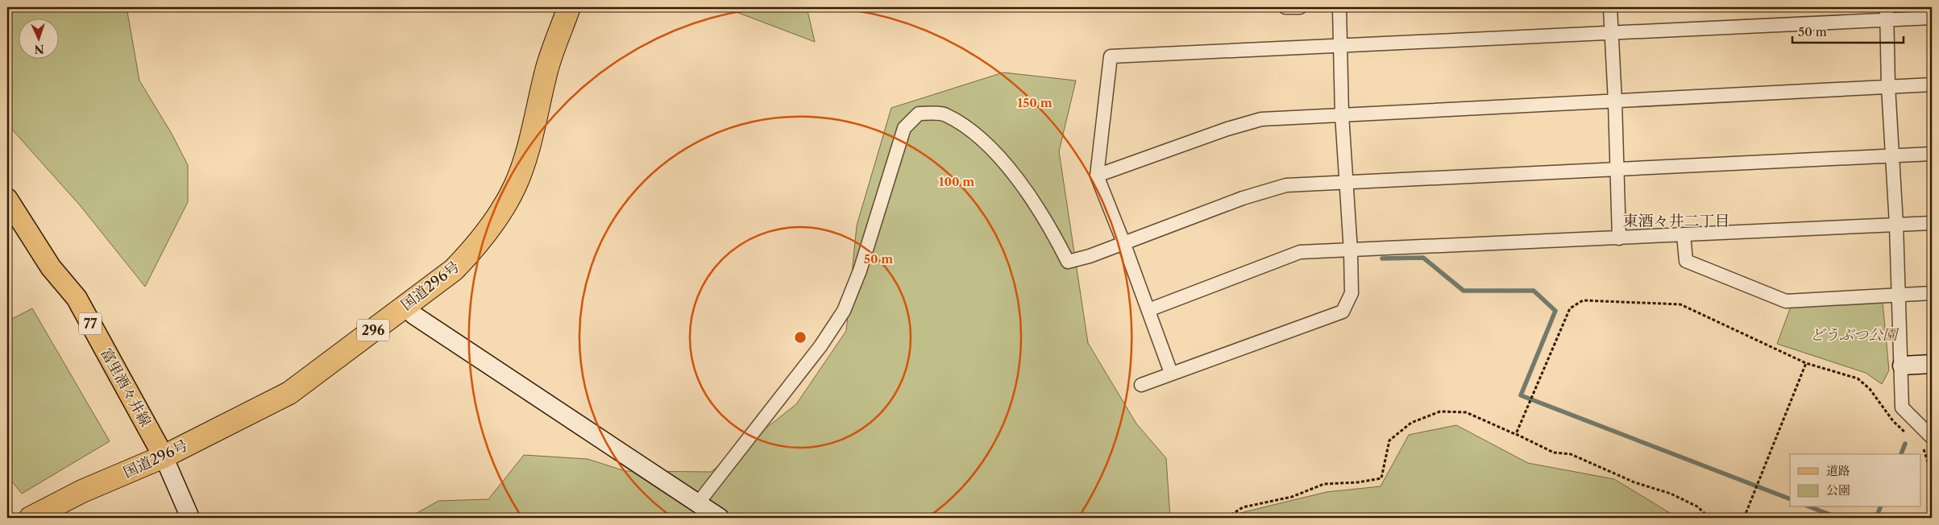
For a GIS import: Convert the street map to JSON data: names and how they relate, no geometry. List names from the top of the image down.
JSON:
{
  "streets": {
    "highway": ["国道296号", "296"],
    "main road": ["77", "富里酒々井線"]
  },
  "crossings": [
    ["国道296号", "富里酒々井線"]
  ],
  "districts": ["東酒々井二丁目"],
  "parks": ["どうぶつ公園"],
  "legend": ["道路", "公園"],
  "scale_bar": "50 m",
  "north": "bottom",
  "rings": ["150 m", "100 m", "50 m"]
}
